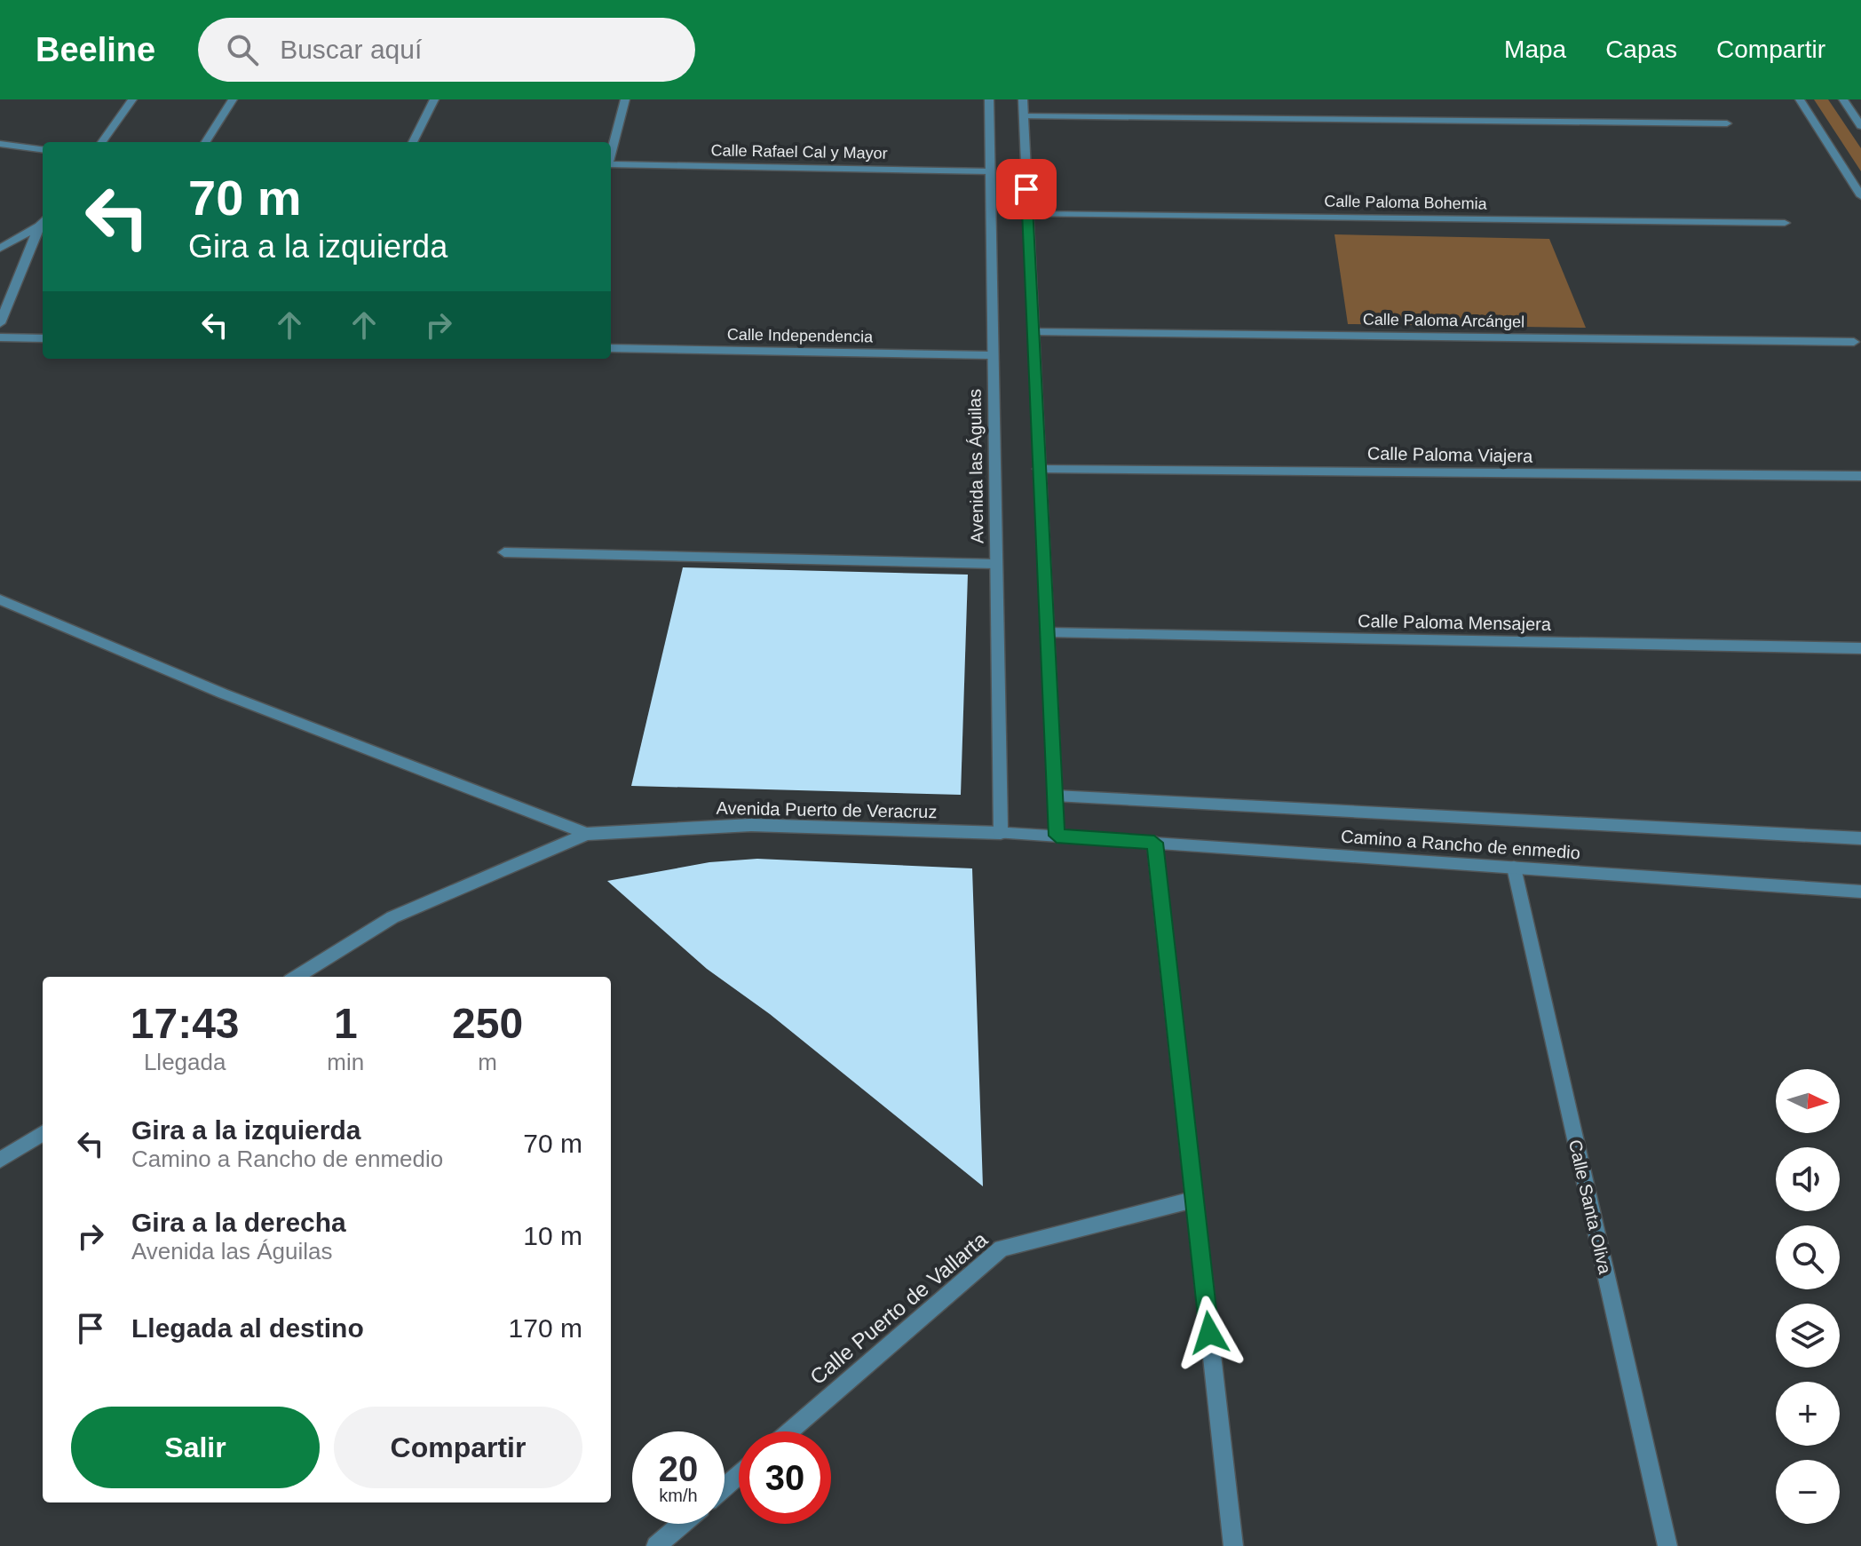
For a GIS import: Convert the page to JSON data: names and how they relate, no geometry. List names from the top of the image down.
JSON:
{
  "streets": {
    "street": [
      "Calle Rafael Cal y Mayor",
      "Calle Paloma Bohemia",
      "Calle Paloma Arcángel",
      "Calle Independencia",
      "Calle Paloma Viajera",
      "Avenida las Águilas",
      "Calle Paloma Mensajera",
      "Avenida Puerto de Veracruz",
      "Camino a Rancho de enmedio",
      "Calle Santa Oliva",
      "Calle Puerto de Vallarta"
    ]
  },
  "crossings": [
    ["Calle Rafael Cal y Mayor", "Avenida las Águilas"],
    ["Calle Independencia", "Avenida las Águilas"],
    ["Avenida las Águilas", "Avenida Puerto de Veracruz"],
    ["Avenida Puerto de Veracruz", "Camino a Rancho de enmedio"],
    ["Camino a Rancho de enmedio", "Calle Santa Oliva"]
  ],
  "north": "right",
  "page": {
    "header": "Beeline",
    "search": "Buscar aquí",
    "nav": ["Mapa", "Capas", "Compartir"],
    "turn": ["70 m", "Gira a la izquierda"],
    "eta": [
      "17:43",
      "Llegada",
      "1",
      "min",
      "250",
      "m"
    ],
    "map_buttons": ["+", "−"],
    "list": [
      {
        "name": "Gira a la izquierda",
        "note": "Camino a Rancho de enmedio",
        "value": "70 m"
      },
      {
        "name": "Gira a la derecha",
        "note": "Avenida las Águilas",
        "value": "10 m"
      },
      {
        "name": "Llegada al destino",
        "value": "170 m"
      }
    ],
    "buttons": ["Salir", "Compartir"],
    "speed": "20 km/h",
    "limit": "30"
  }
}
